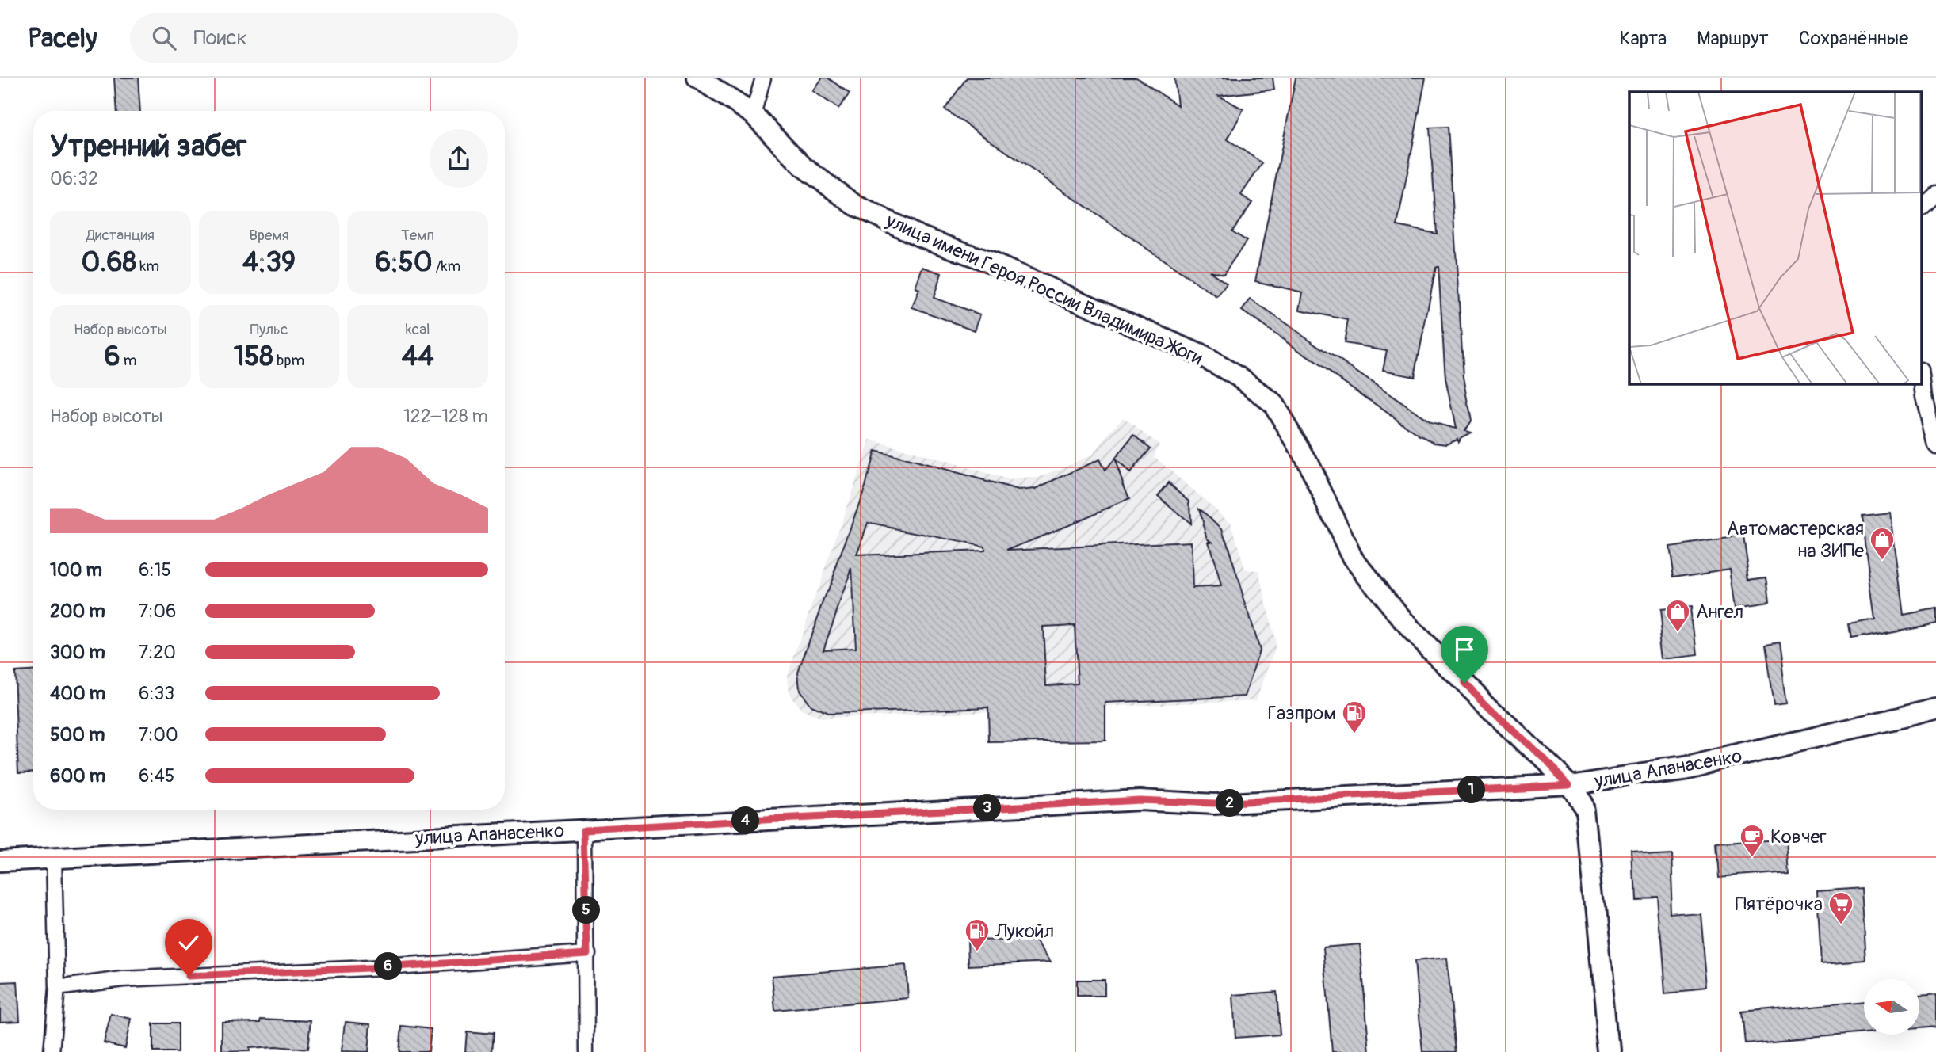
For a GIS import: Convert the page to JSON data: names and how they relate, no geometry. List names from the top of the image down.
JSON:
{
  "streets": {
    "main road": ["улица имени Героя России Владимира Жоги", "улица Апанасенко"]
  },
  "crossings": [
    ["улица имени Героя России Владимира Жоги", "улица Апанасенко"]
  ],
  "places": {
    "shop": ["Автомастерская на ЗИПе", "Ангел"],
    "fuel station": ["Газпром", "Лукойл"],
    "cafe": ["Ковчег"],
    "supermarket": ["Пятёрочка"]
  },
  "north": "left",
  "page": {
    "header": "Pacely",
    "search": "Поиск",
    "nav": ["Карта", "Маршрут", "Сохранённые"],
    "heading": ["Утренний забег", "06:32"],
    "stats": [
      ["Дистанция", "0.68 km"],
      ["Время", "4:39"],
      ["Темп", "6:50 /km"],
      ["Набор высоты", "6 m"],
      ["Пульс", "158 bpm"],
      ["kcal", "44"]
    ],
    "chart": ["Набор высоты", "122–128 m"],
    "list": [
      {
        "name": "100 m",
        "note": "6:15"
      },
      {
        "name": "200 m",
        "note": "7:06"
      },
      {
        "name": "300 m",
        "note": "7:20"
      },
      {
        "name": "400 m",
        "note": "6:33"
      },
      {
        "name": "500 m",
        "note": "7:00"
      },
      {
        "name": "600 m",
        "note": "6:45"
      }
    ],
    "pins": [
      "1",
      "2",
      "3",
      "4",
      "5",
      "6"
    ]
  }
}
